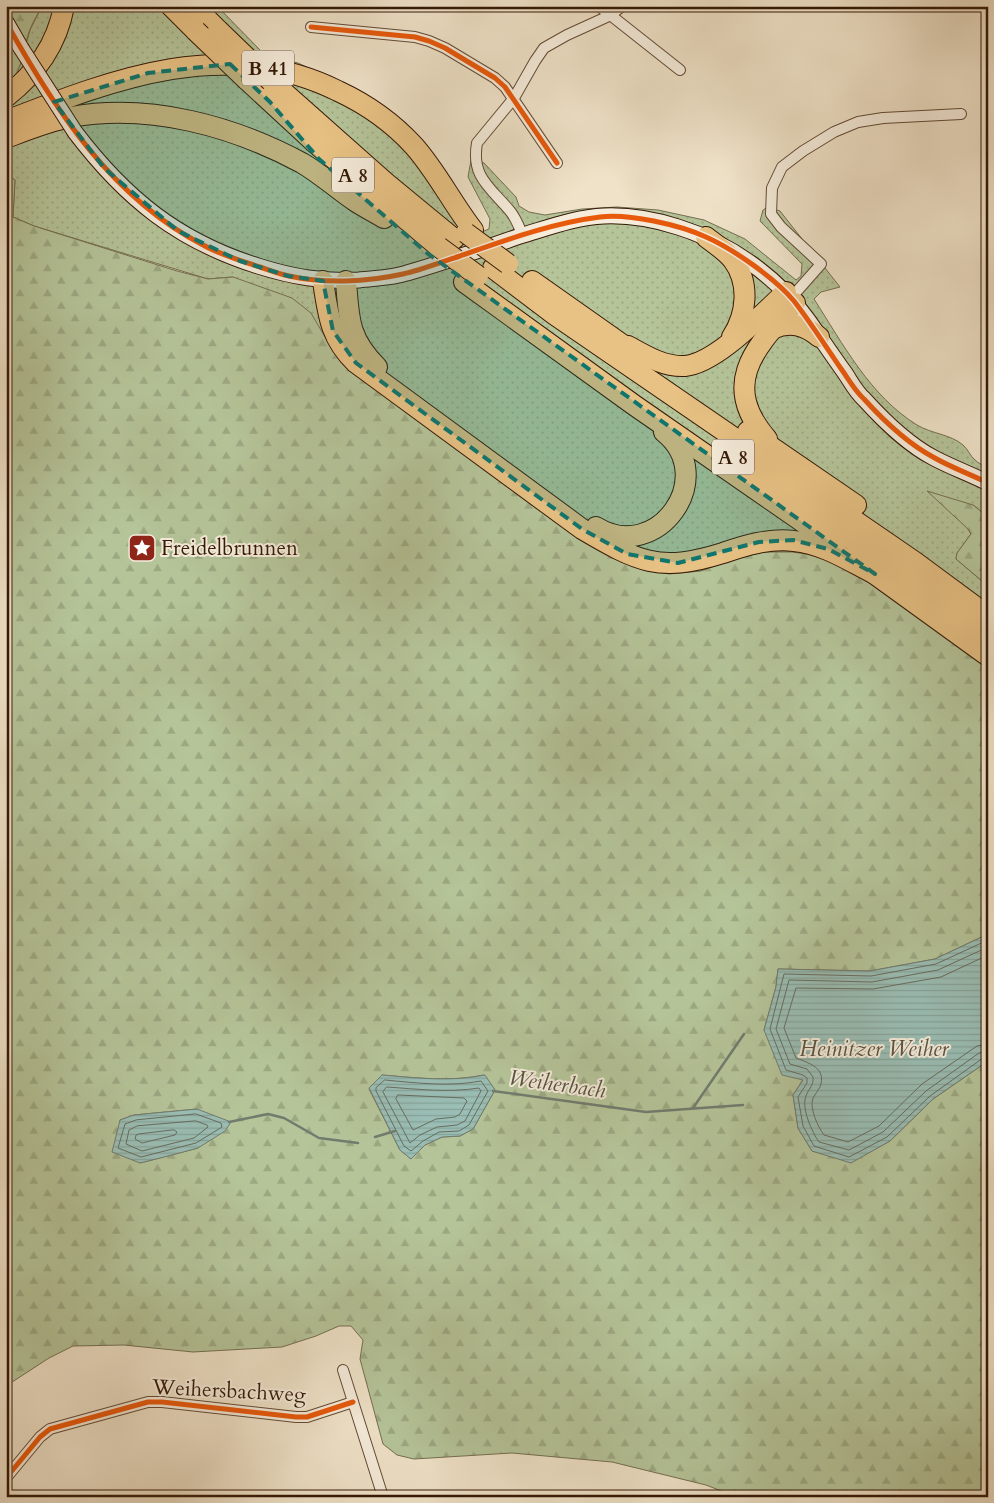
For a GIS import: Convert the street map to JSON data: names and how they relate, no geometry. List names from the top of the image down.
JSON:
{
  "streets": {
    "highway": ["B 41", "A 8"],
    "street": ["Weihersbachweg"]
  },
  "crossings": [
    ["B 41", "A 8"]
  ],
  "water": ["Heinitzer Weiher", "Weiherbach"],
  "places": {
    "place": ["Freidelbrunnen"]
  }
}
